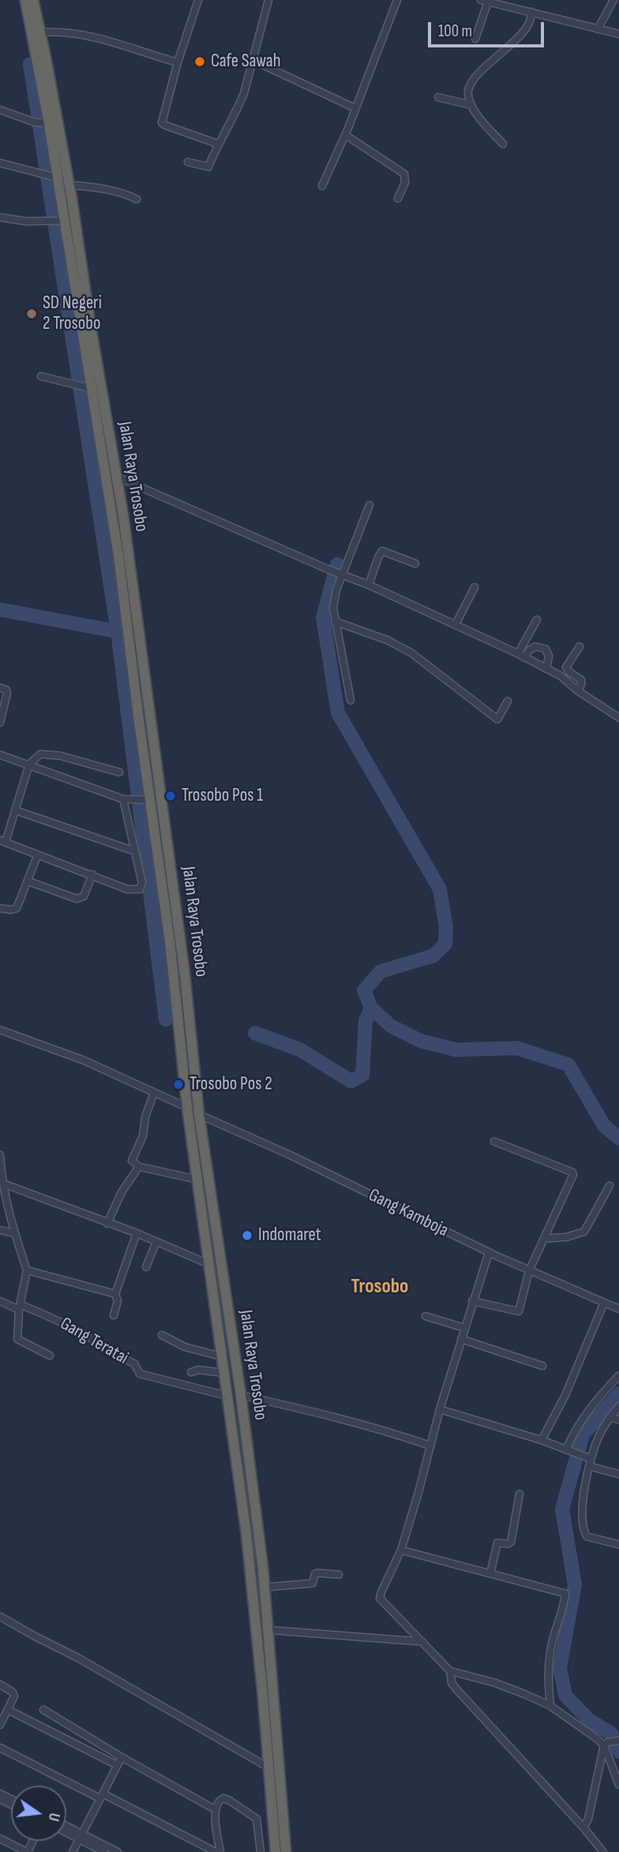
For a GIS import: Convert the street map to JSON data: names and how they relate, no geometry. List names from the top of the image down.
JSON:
{
  "streets": {
    "highway": ["Jalan Raya Trosobo"],
    "street": ["Gang Kamboja", "Gang Teratai"]
  },
  "crossings": [
    ["Jalan Raya Trosobo", "Gang Kamboja"],
    ["Jalan Raya Trosobo", "Gang Teratai"]
  ],
  "districts": ["Trosobo"],
  "places": [
    "Cafe Sawah",
    "SD Negeri 2 Trosobo",
    "Trosobo Pos 1",
    "Trosobo Pos 2",
    "Indomaret"
  ],
  "scale_bar": "100 m",
  "north": "right"
}
